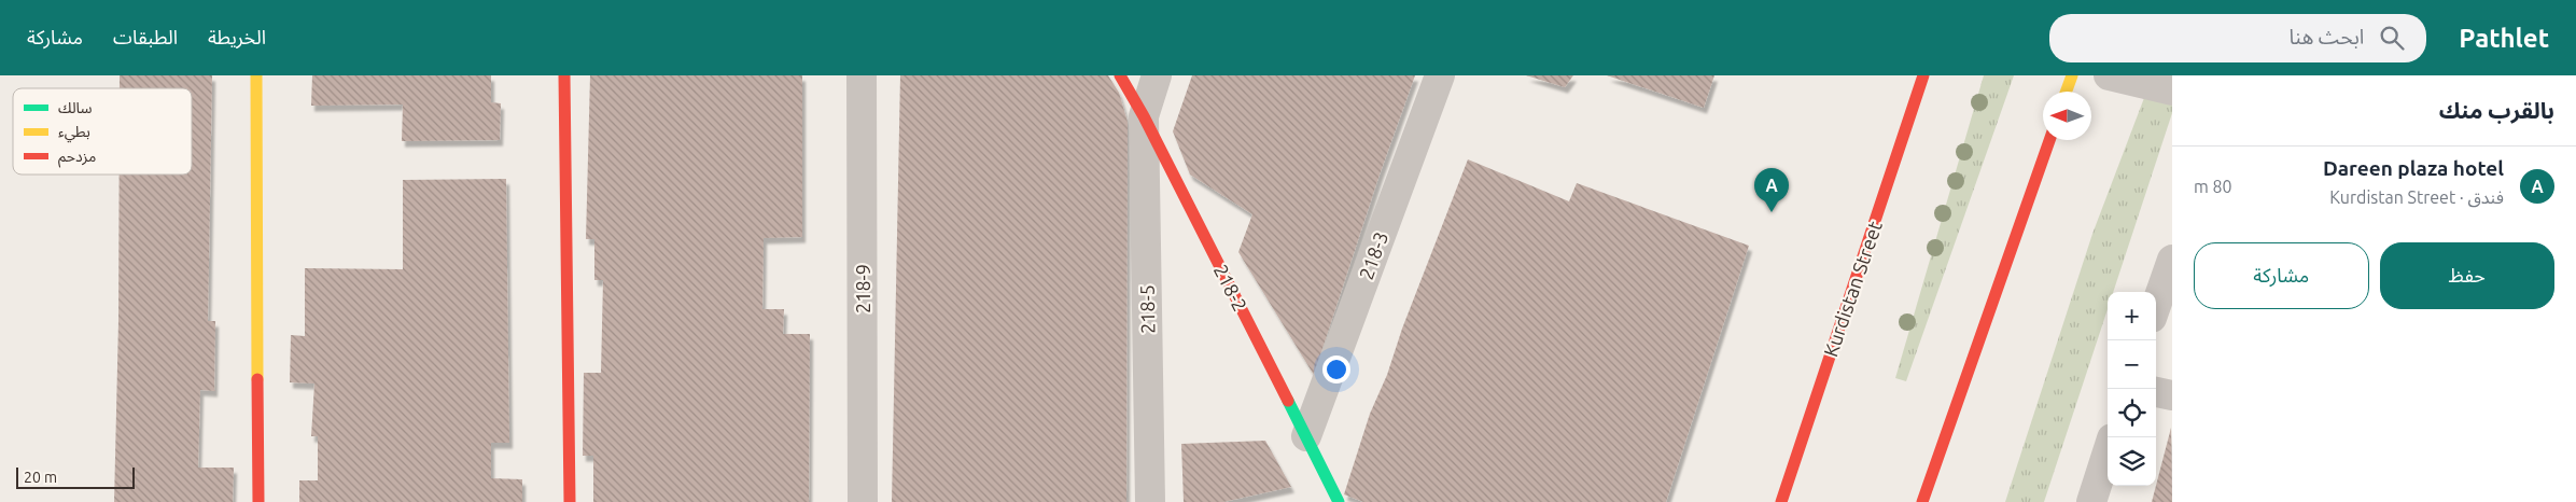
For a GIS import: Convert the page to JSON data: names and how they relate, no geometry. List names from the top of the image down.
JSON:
{
  "streets": {
    "main road": ["218-2", "Kurdistan Street"],
    "street": ["218-3", "218-9", "218-5"]
  },
  "crossings": [
    ["218-3", "218-2"],
    ["218-2", "218-5"]
  ],
  "legend": ["سالك", "بطيء", "مزدحم"],
  "scale_bar": "20 m",
  "north": "left",
  "page": {
    "header": "Pathlet",
    "search": "ابحث هنا",
    "nav": ["الخريطة", "الطبقات", "مشاركة"],
    "heading": "بالقرب منك",
    "list": [
      {
        "mark": "A",
        "name": "Dareen plaza hotel",
        "note": "فندق · Kurdistan Street",
        "value": "80 m"
      }
    ],
    "pins": "A",
    "buttons": ["حفظ", "مشاركة"],
    "map_buttons": ["+", "−"],
    "scale": "20 m"
  }
}
